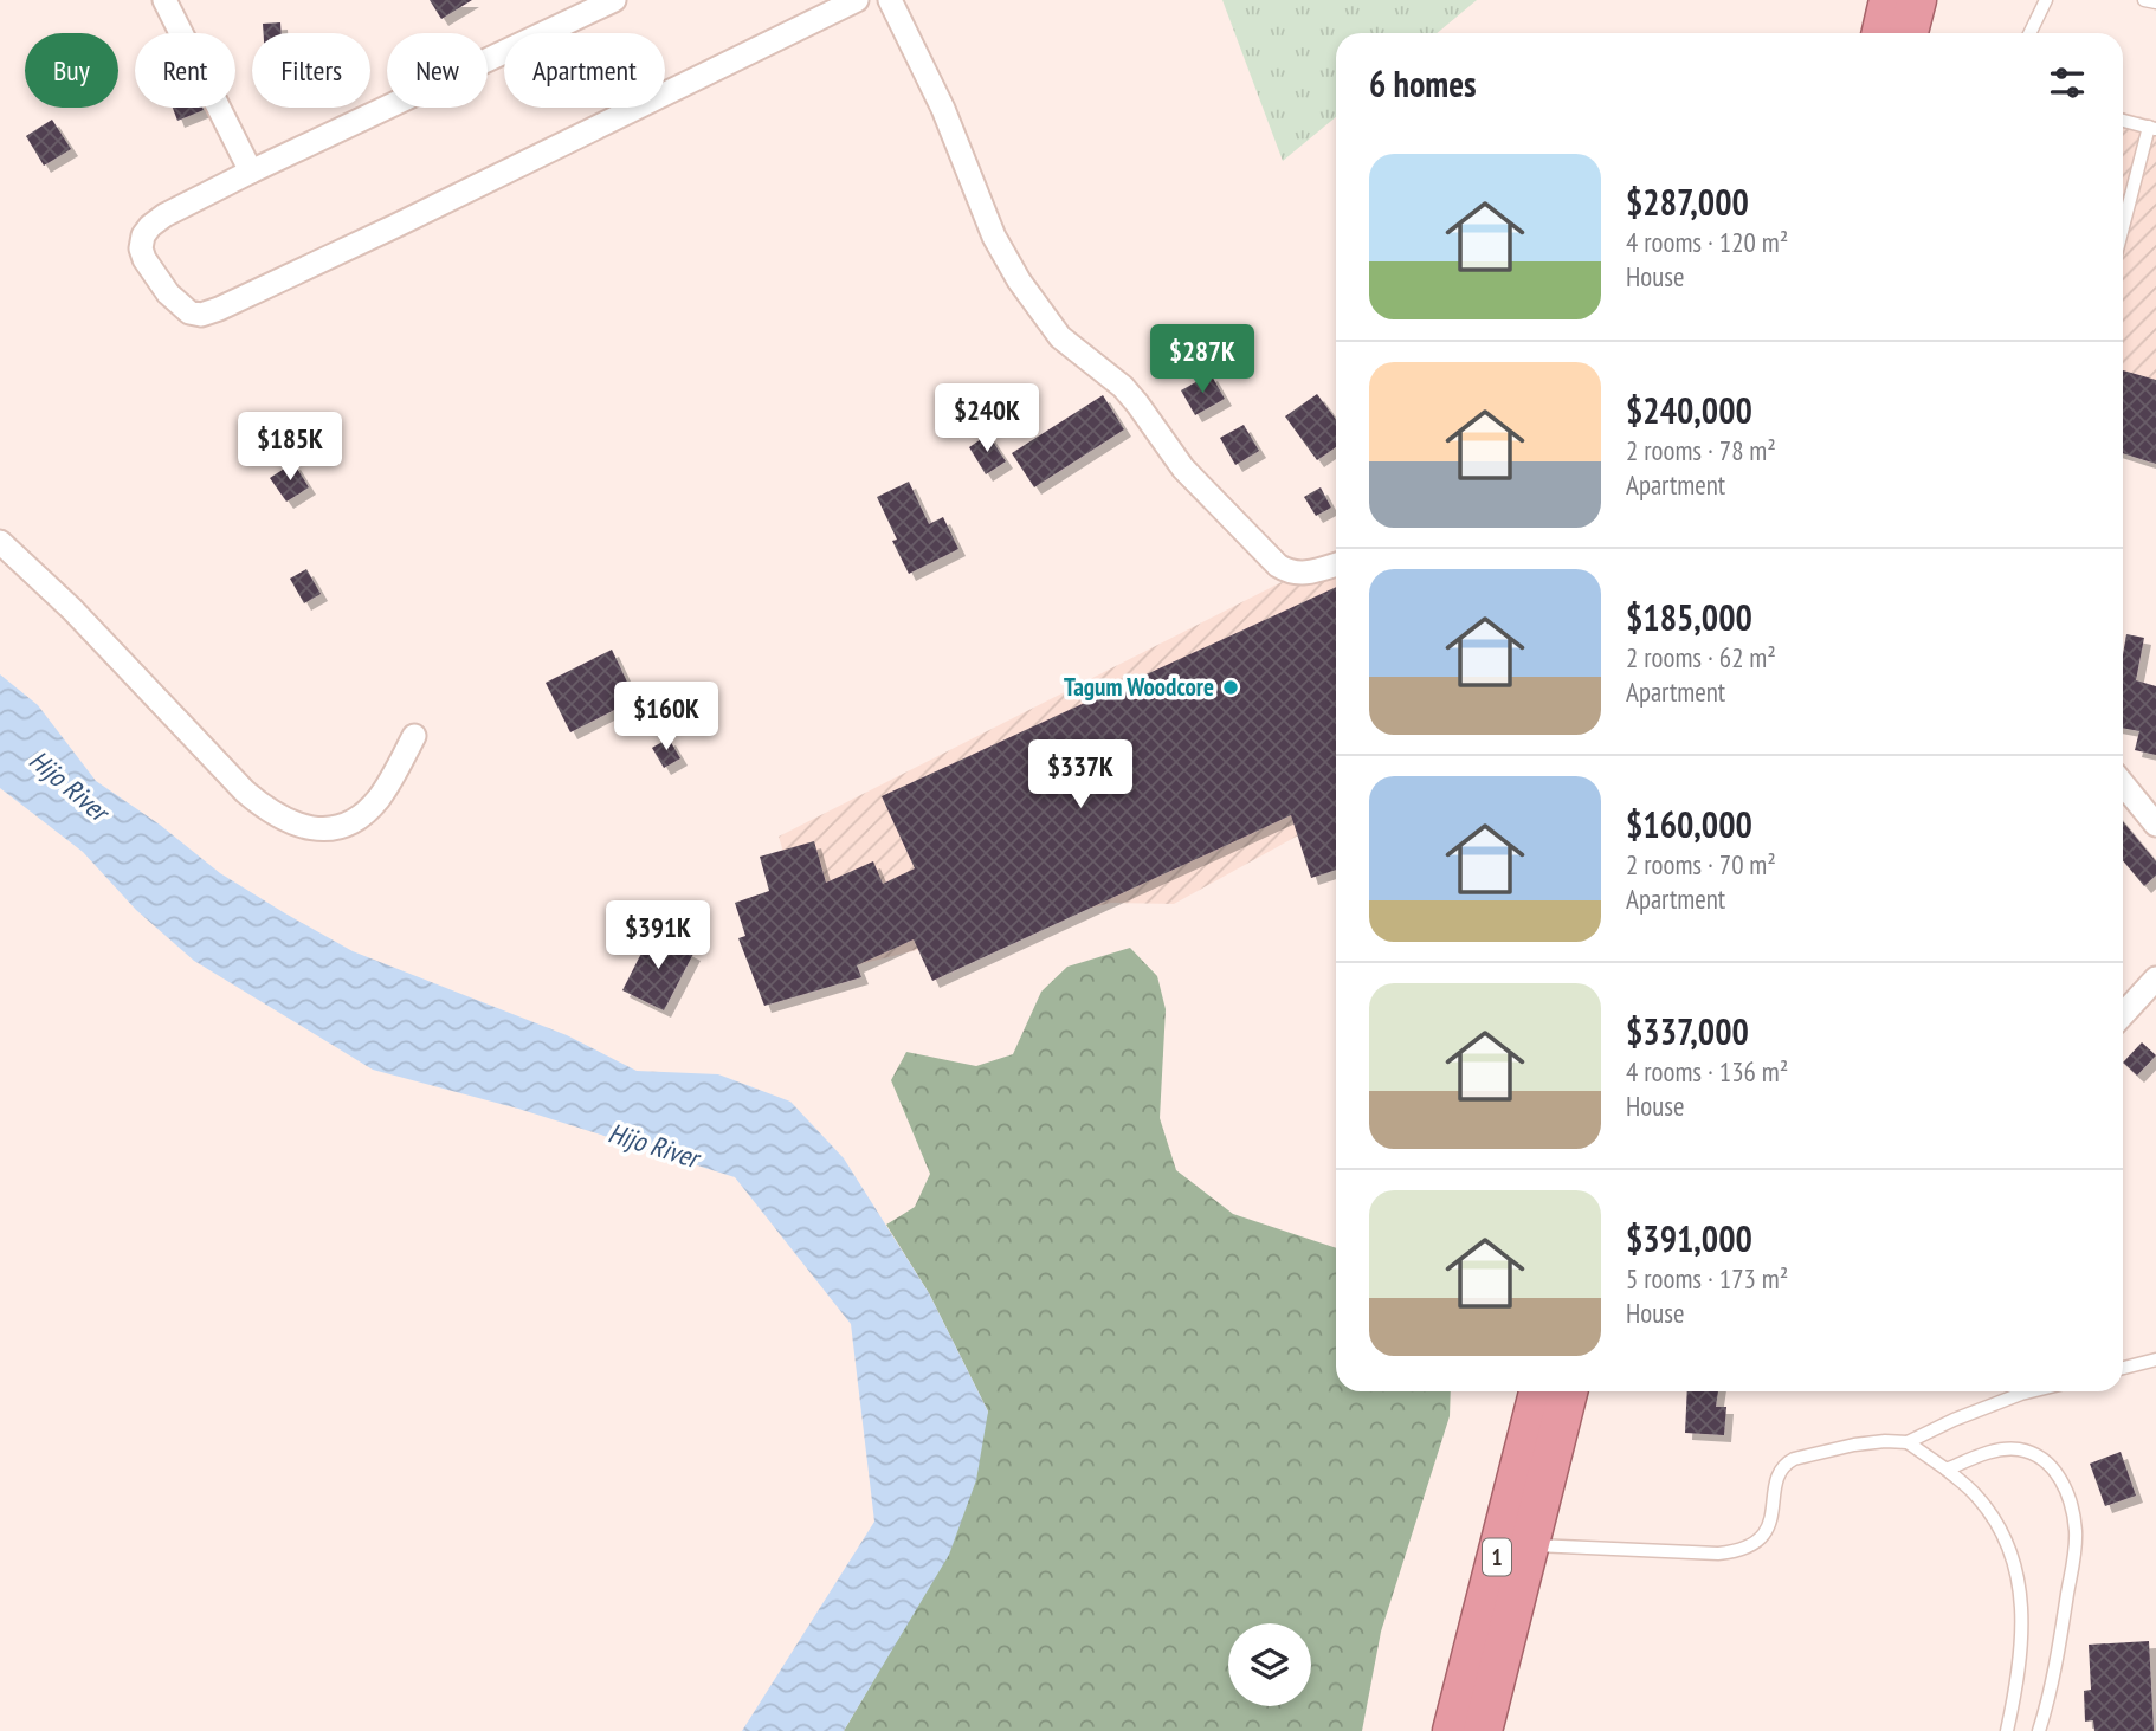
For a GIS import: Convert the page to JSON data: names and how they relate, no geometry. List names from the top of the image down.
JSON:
{
  "streets": {
    "highway": ["1"]
  },
  "water": ["Hijo River"],
  "places": ["Tagum Woodcore"],
  "page": {
    "chip": [
      "Buy",
      "Rent",
      "Filters",
      "New",
      "Apartment"
    ],
    "heading": "6 homes",
    "list": [
      {
        "name": "$287,000",
        "note": "4 rooms · 120 m² · House"
      },
      {
        "name": "$240,000",
        "note": "2 rooms · 78 m² · Apartment"
      },
      {
        "name": "$185,000",
        "note": "2 rooms · 62 m² · Apartment"
      },
      {
        "name": "$160,000",
        "note": "2 rooms · 70 m² · Apartment"
      },
      {
        "name": "$337,000",
        "note": "4 rooms · 136 m² · House"
      },
      {
        "name": "$391,000",
        "note": "5 rooms · 173 m² · House"
      }
    ],
    "price": [
      "$287K",
      "$240K",
      "$185K",
      "$160K",
      "$337K",
      "$391K"
    ]
  }
}
